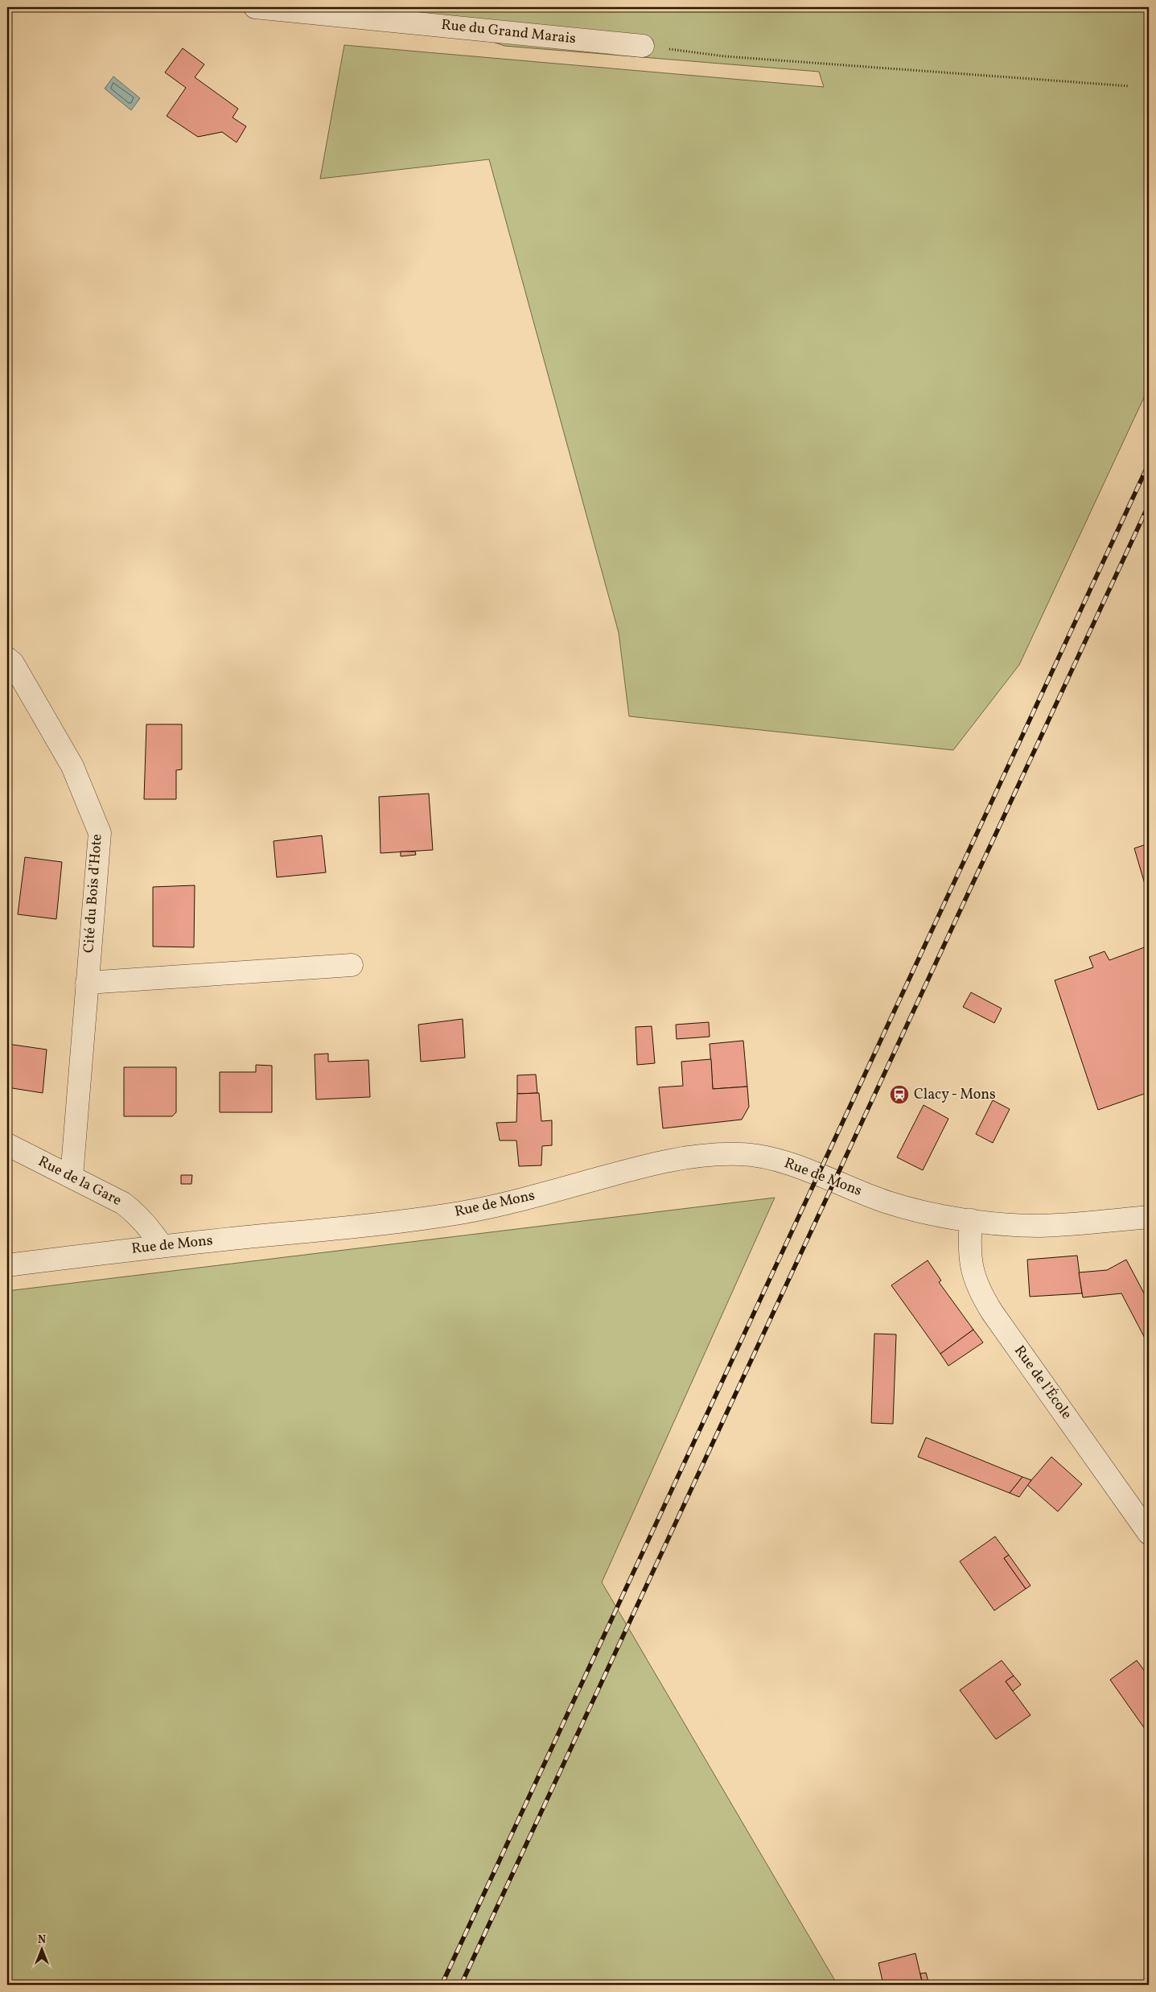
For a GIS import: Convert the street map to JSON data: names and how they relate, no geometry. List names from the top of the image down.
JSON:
{
  "streets": {
    "street": [
      "Rue du Grand Marais",
      "Cité du Bois d'Hote",
      "Rue de Mons",
      "Rue de la Gare",
      "Rue de l'École"
    ]
  },
  "crossings": [
    ["Cité du Bois d'Hote", "Rue de la Gare"],
    ["Rue de Mons", "Rue de la Gare"],
    ["Rue de Mons", "Rue de l'École"]
  ],
  "places": {
    "station": ["Clacy - Mons"]
  },
  "north": "top"
}
